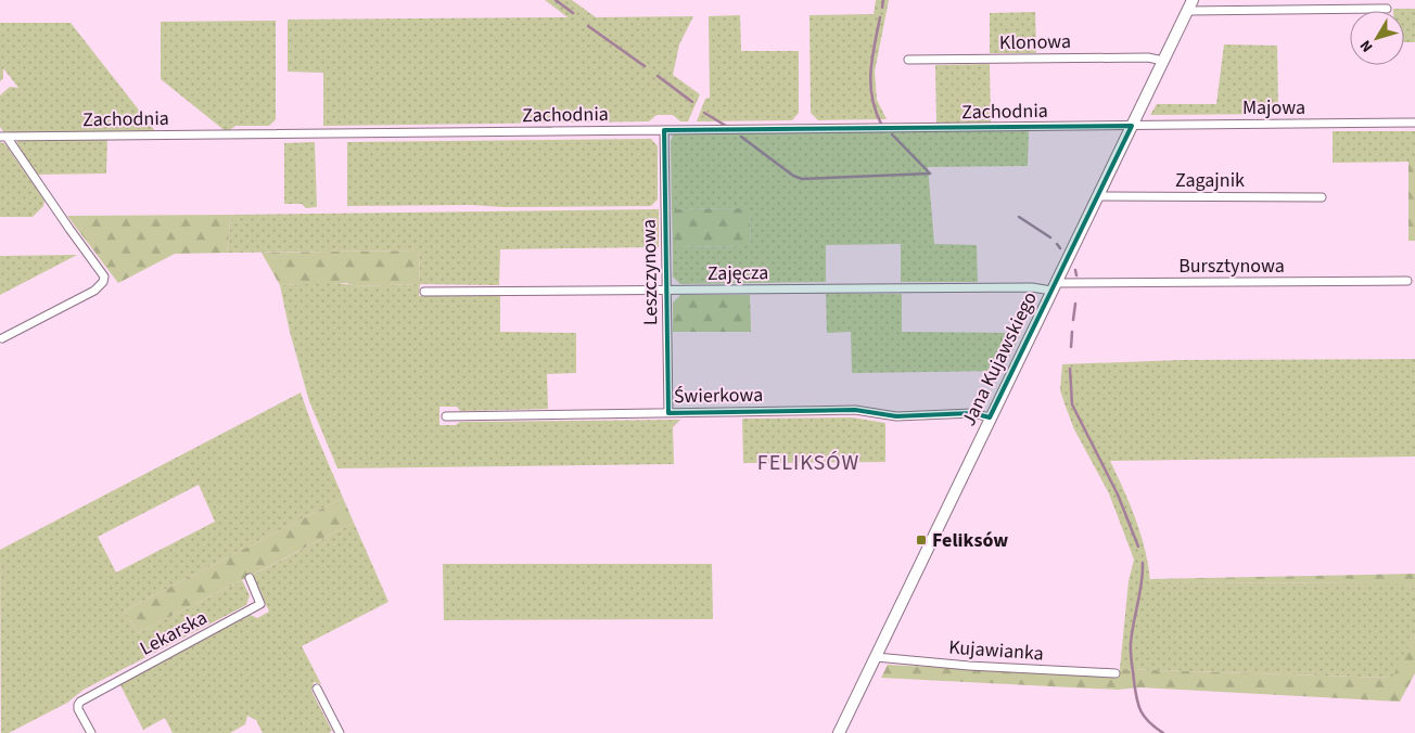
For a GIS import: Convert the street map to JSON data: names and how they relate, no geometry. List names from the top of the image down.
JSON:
{
  "streets": {
    "main road": ["Jana Kujawskiego"],
    "street": [
      "Klonowa",
      "Majowa",
      "Zachodnia",
      "Zagajnik",
      "Bursztynowa",
      "Leszczynowa",
      "Zajęcza",
      "Świerkowa",
      "Lekarska",
      "Kujawianka"
    ]
  },
  "crossings": [
    ["Klonowa", "Jana Kujawskiego"],
    ["Majowa", "Zachodnia"],
    ["Majowa", "Jana Kujawskiego"],
    ["Zachodnia", "Leszczynowa"],
    ["Zachodnia", "Jana Kujawskiego"],
    ["Zagajnik", "Jana Kujawskiego"],
    ["Bursztynowa", "Zajęcza"],
    ["Bursztynowa", "Jana Kujawskiego"],
    ["Leszczynowa", "Zajęcza"],
    ["Leszczynowa", "Świerkowa"],
    ["Zajęcza", "Jana Kujawskiego"],
    ["Jana Kujawskiego", "Świerkowa"],
    ["Jana Kujawskiego", "Kujawianka"]
  ],
  "districts": ["FELIKSÓW"],
  "places": {
    "transit": ["Feliksów"]
  },
  "north": "bottom left"
}
